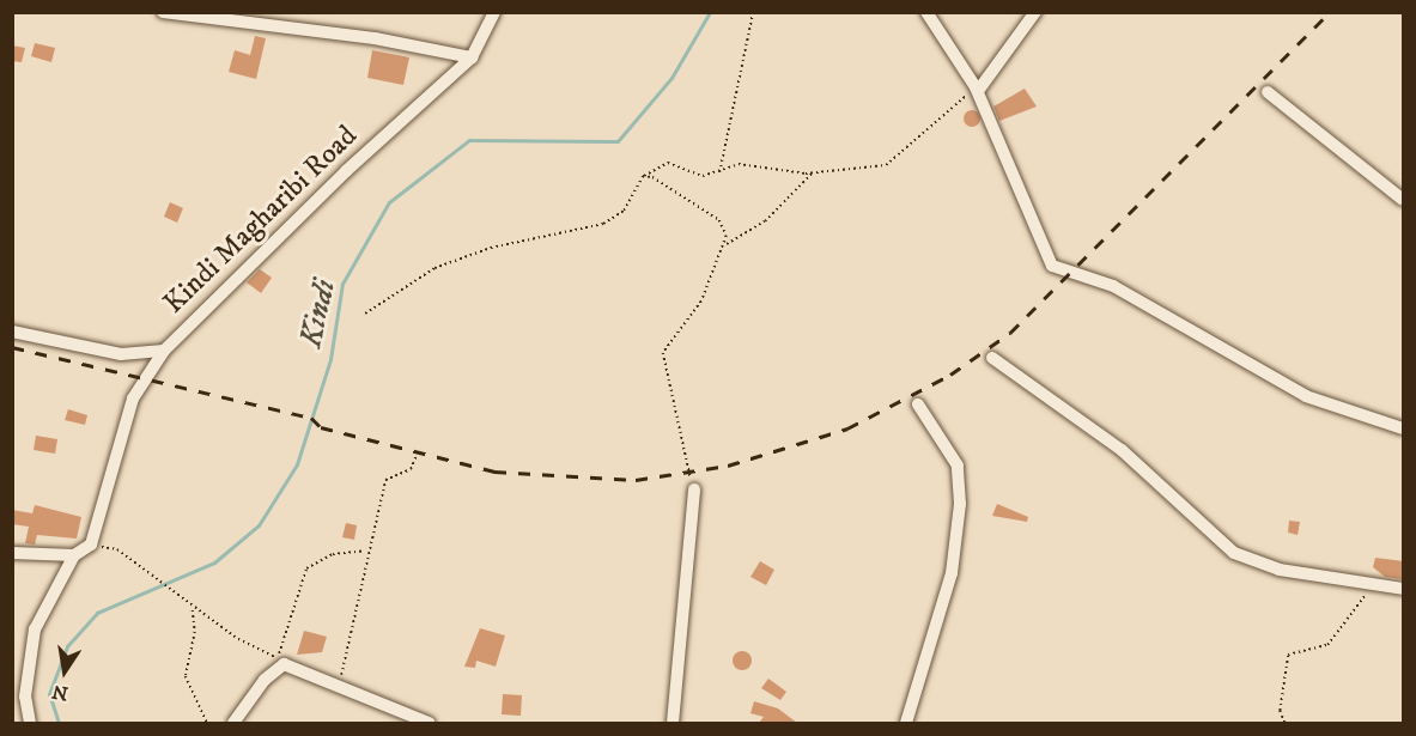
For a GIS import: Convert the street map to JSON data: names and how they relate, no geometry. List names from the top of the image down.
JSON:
{
  "streets": {
    "street": ["Kindi Magharibi Road"]
  },
  "water": ["Kindi"],
  "north": "bottom"
}
